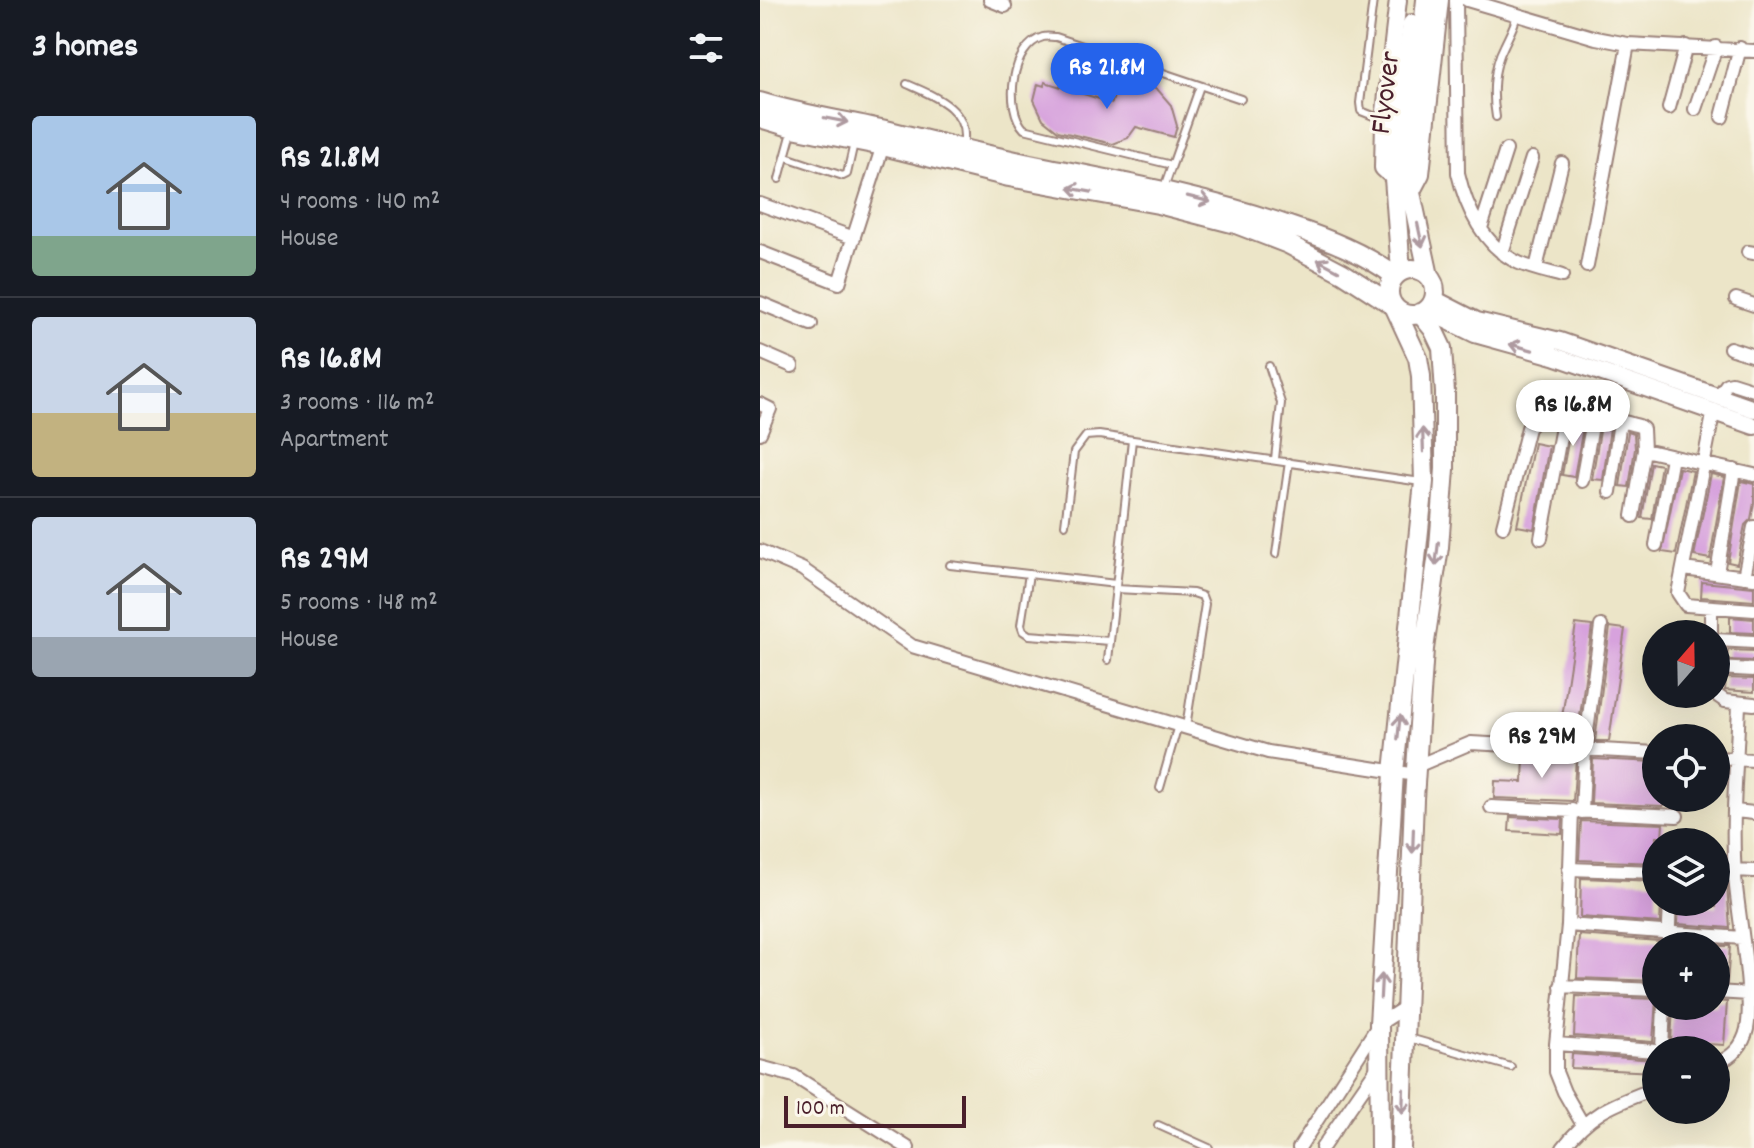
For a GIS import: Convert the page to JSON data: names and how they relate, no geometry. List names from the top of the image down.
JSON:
{
  "streets": {
    "main road": ["Flyover"]
  },
  "scale_bar": "100 m",
  "north": "top",
  "page": {
    "heading": "3 homes",
    "price": ["Rs 21.8M", "Rs 16.8M", "Rs 29M"],
    "list": [
      {
        "name": "Rs 21.8M",
        "note": "4 rooms · 140 m² · House"
      },
      {
        "name": "Rs 16.8M",
        "note": "3 rooms · 116 m² · Apartment"
      },
      {
        "name": "Rs 29M",
        "note": "5 rooms · 148 m² · House"
      }
    ],
    "map_buttons": ["+", "−"],
    "scale": "100 m"
  }
}
